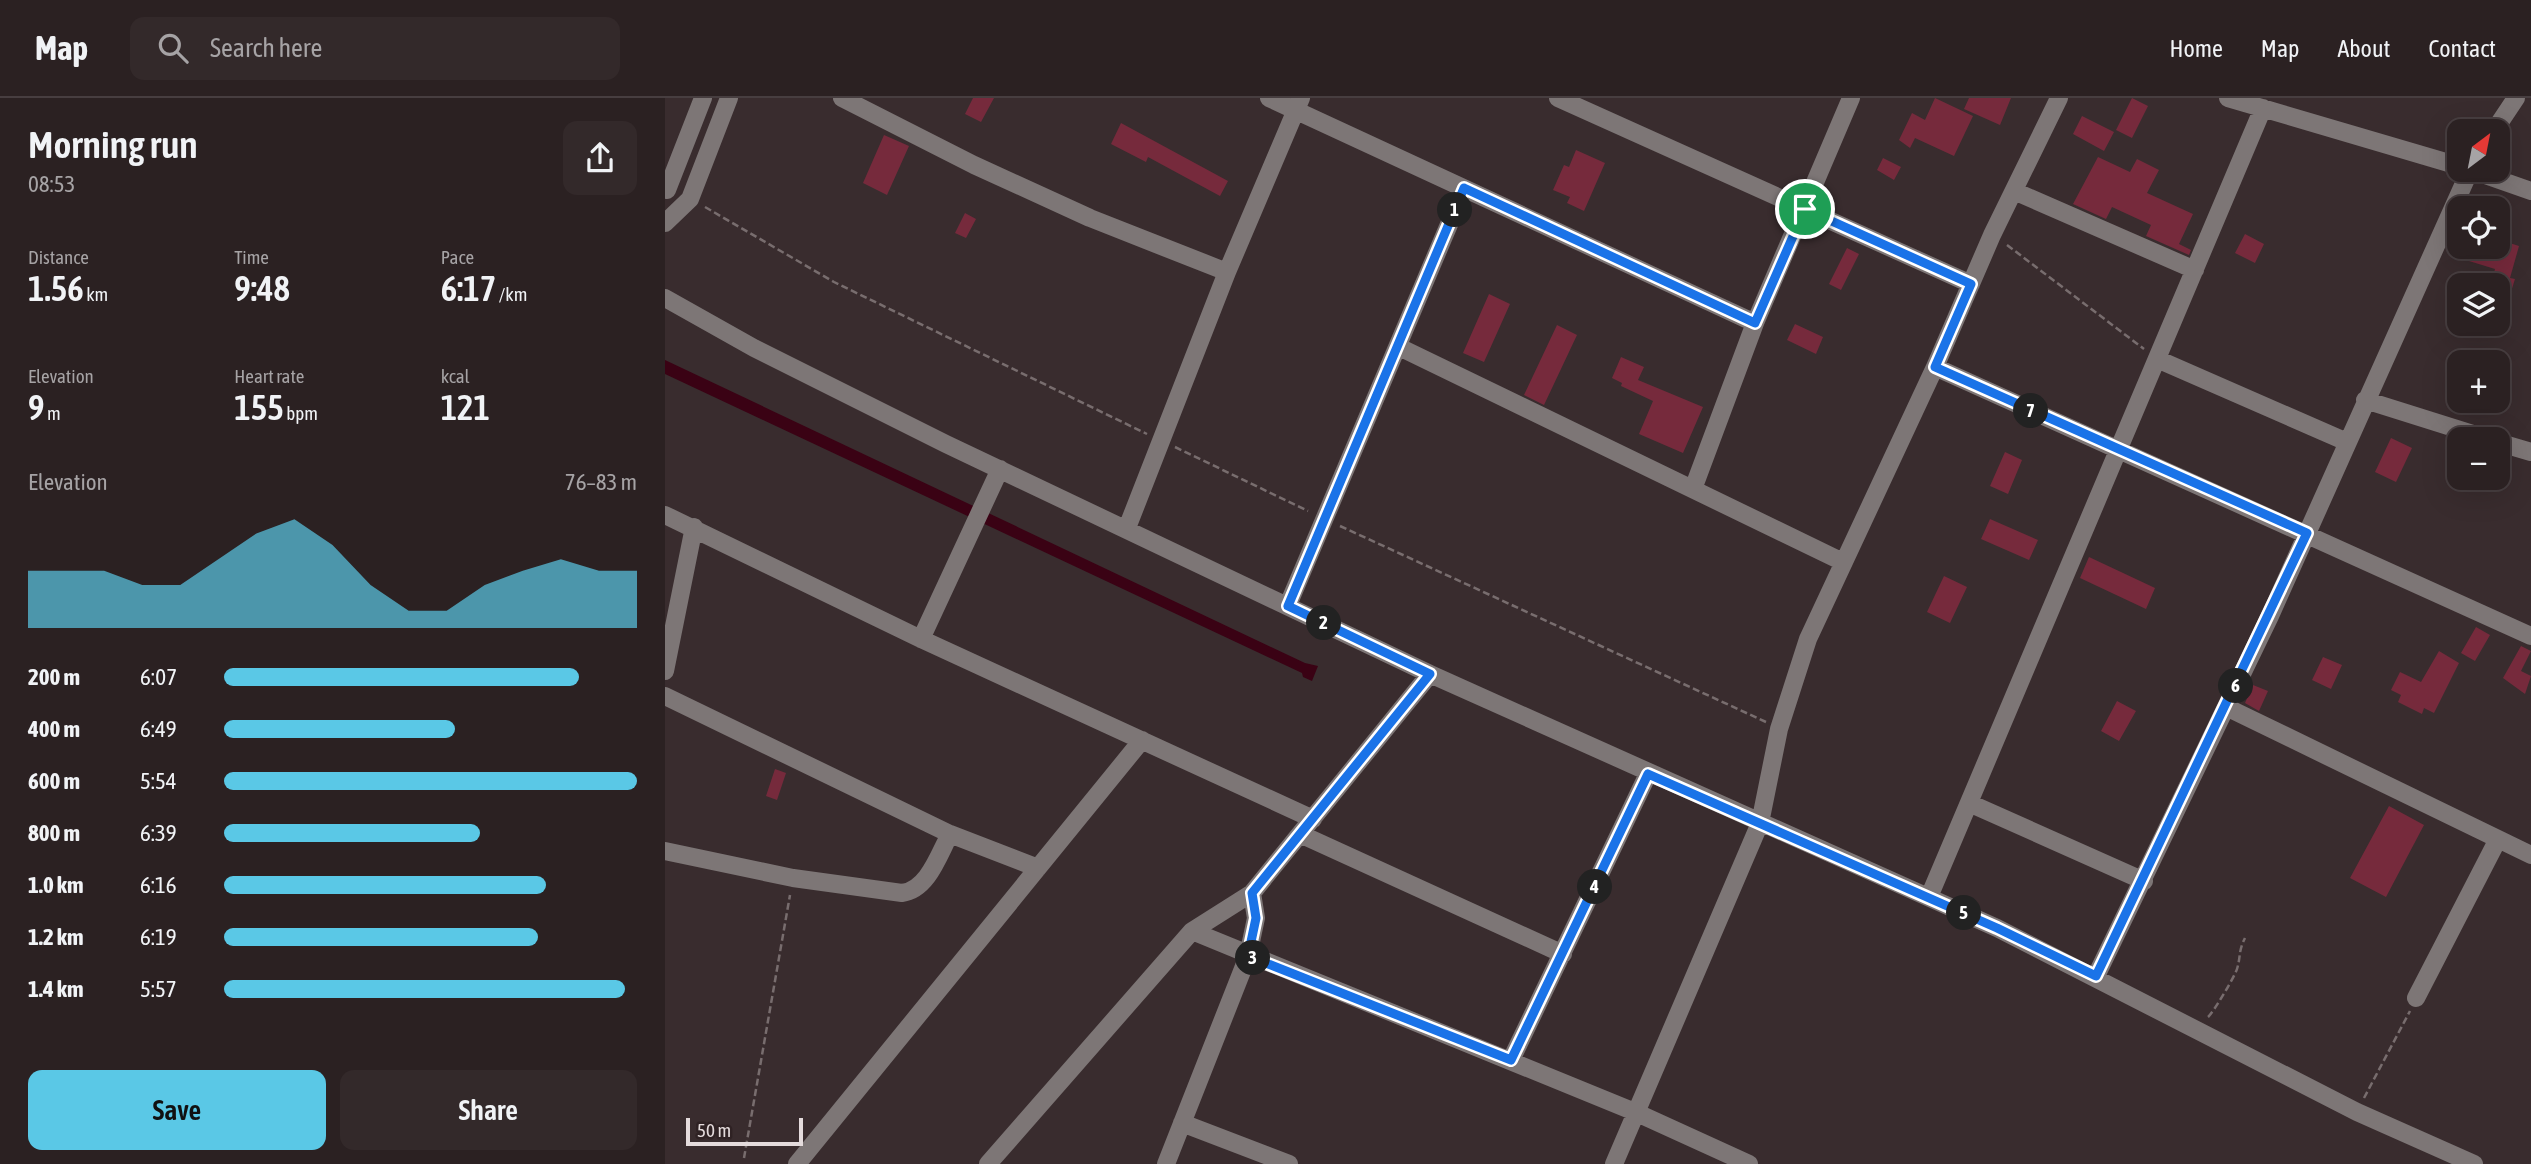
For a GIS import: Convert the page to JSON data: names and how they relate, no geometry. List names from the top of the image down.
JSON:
{
  "scale_bar": "50 m",
  "north": "top right",
  "page": {
    "header": "Map",
    "search": "Search here",
    "nav": [
      "Home",
      "Map",
      "About",
      "Contact"
    ],
    "heading": ["Morning run", "08:53"],
    "map_buttons": ["+", "−"],
    "pins": [
      "1",
      "7",
      "2",
      "6",
      "4",
      "5",
      "3"
    ],
    "stats": [
      ["Distance", "1.56 km"],
      ["Time", "9:48"],
      ["Pace", "6:17 /km"],
      ["Elevation", "9 m"],
      ["Heart rate", "155 bpm"],
      ["kcal", "121"]
    ],
    "chart": ["Elevation", "76–83 m"],
    "list": [
      {
        "name": "200 m",
        "note": "6:07"
      },
      {
        "name": "400 m",
        "note": "6:49"
      },
      {
        "name": "600 m",
        "note": "5:54"
      },
      {
        "name": "800 m",
        "note": "6:39"
      },
      {
        "name": "1.0 km",
        "note": "6:16"
      },
      {
        "name": "1.2 km",
        "note": "6:19"
      },
      {
        "name": "1.4 km",
        "note": "5:57"
      }
    ],
    "buttons": ["Save", "Share"],
    "scale": "50 m"
  }
}
